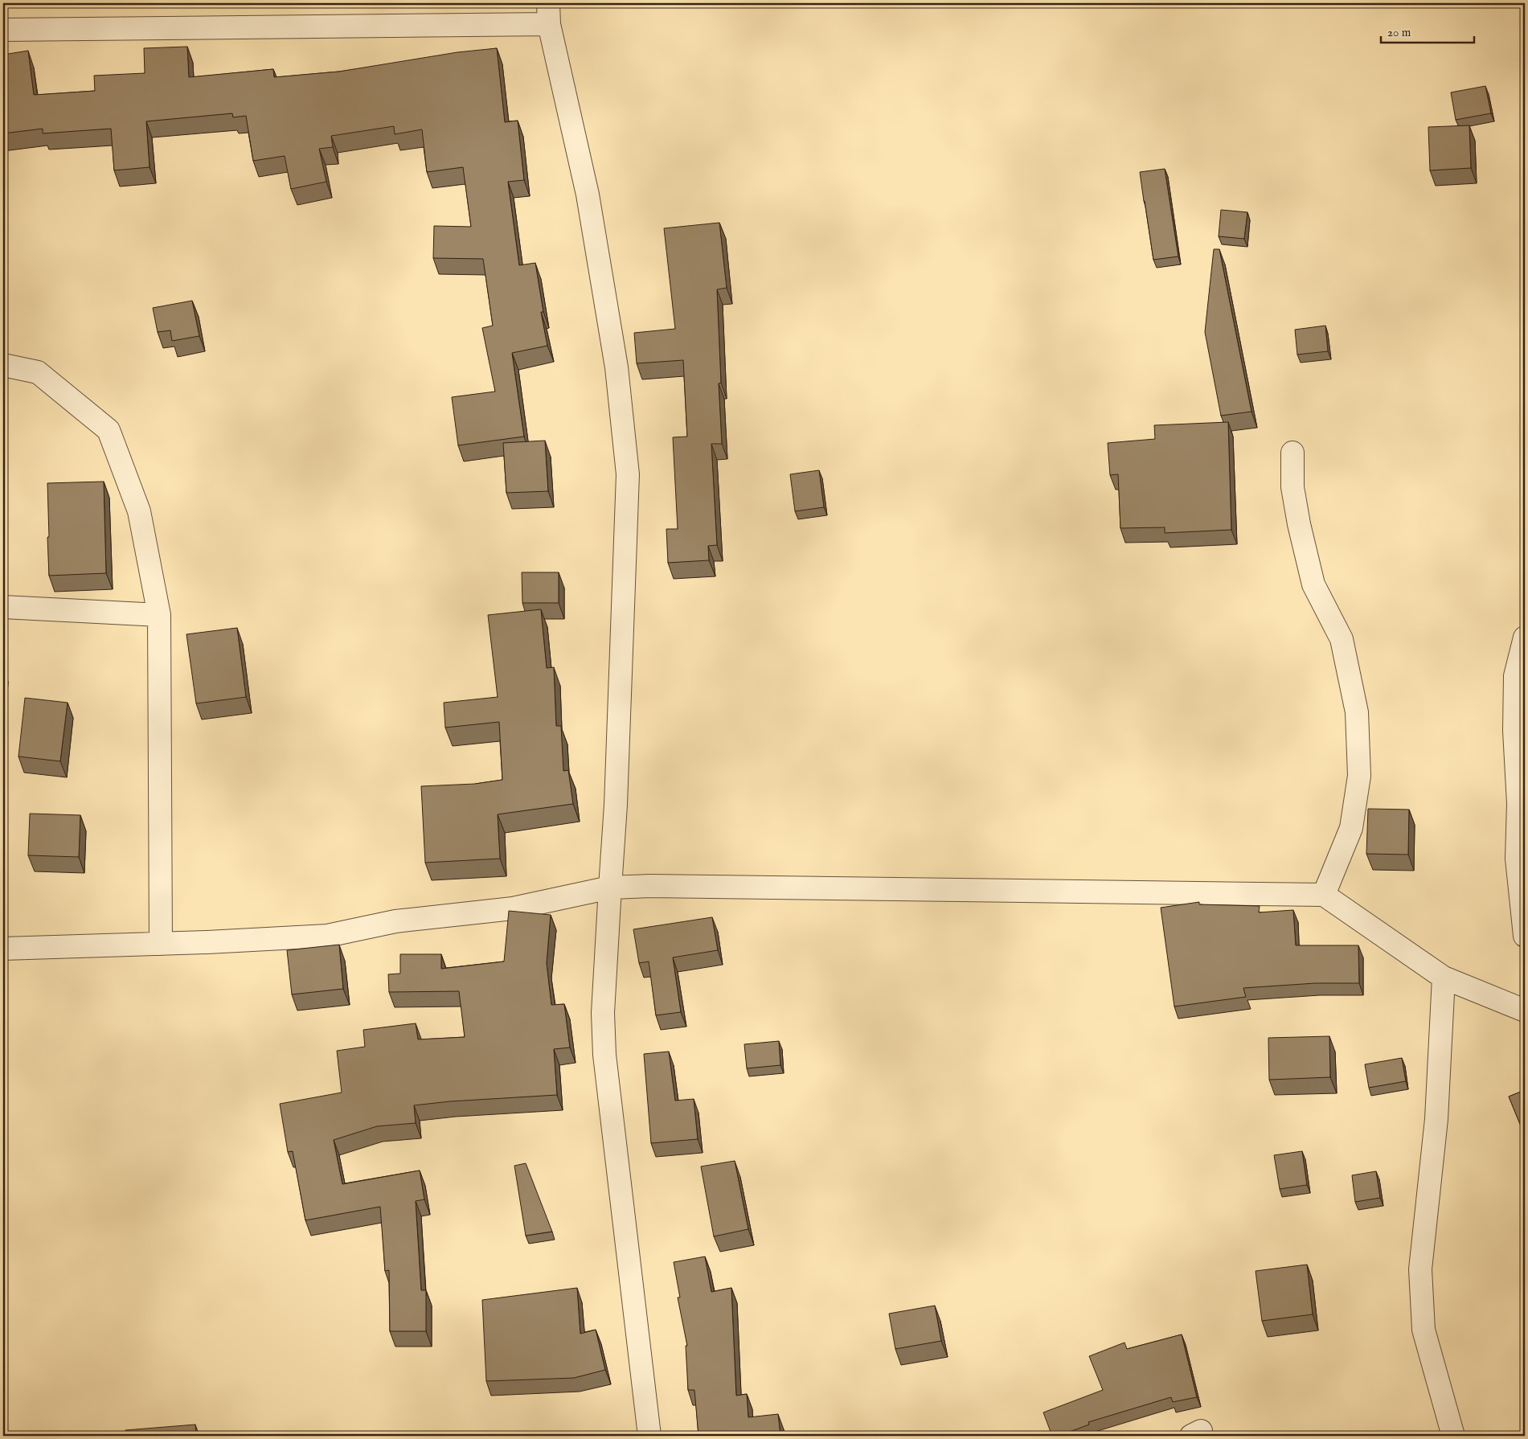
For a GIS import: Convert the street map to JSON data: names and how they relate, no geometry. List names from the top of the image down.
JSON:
{
  "scale_bar": "20 m"
}
